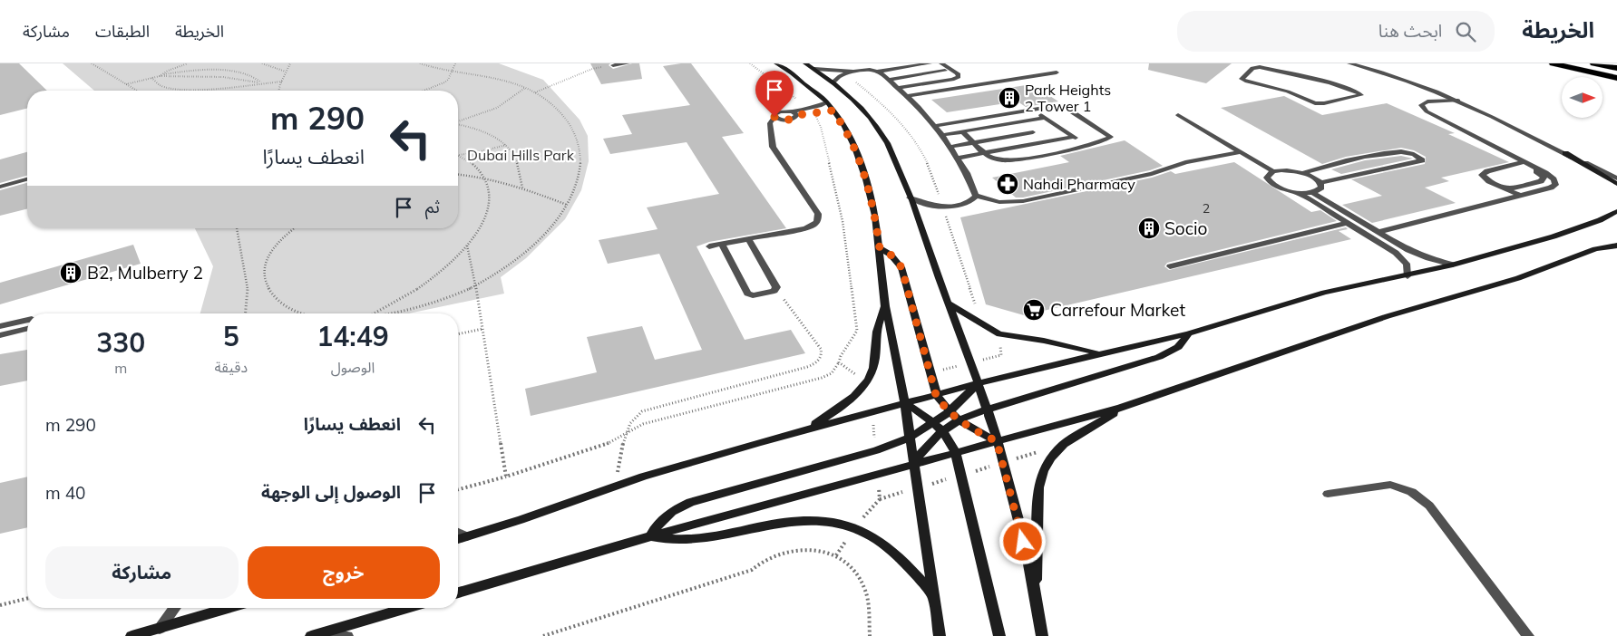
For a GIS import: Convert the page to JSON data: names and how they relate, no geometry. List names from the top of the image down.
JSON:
{
  "parks": ["Dubai Hills Park"],
  "places": {
    "building": ["Park Heights 2 Tower 1", "Socio", "B2, Mulberry 2"],
    "pharmacy": ["Nahdi Pharmacy"],
    "supermarket": ["Carrefour Market"]
  },
  "house_numbers": ["2"],
  "north": "right",
  "page": {
    "header": "الخريطة",
    "search": "ابحث هنا",
    "nav": ["الخريطة", "الطبقات", "مشاركة"],
    "turn": ["290 m", "انعطف يسارًا"],
    "then": "ثم",
    "eta": [
      "14:49",
      "الوصول",
      "5",
      "دقيقة",
      "330",
      "m"
    ],
    "list": [
      {
        "name": "انعطف يسارًا",
        "value": "290 m"
      },
      {
        "name": "الوصول إلى الوجهة",
        "value": "40 m"
      }
    ],
    "buttons": ["خروج", "مشاركة"]
  }
}
